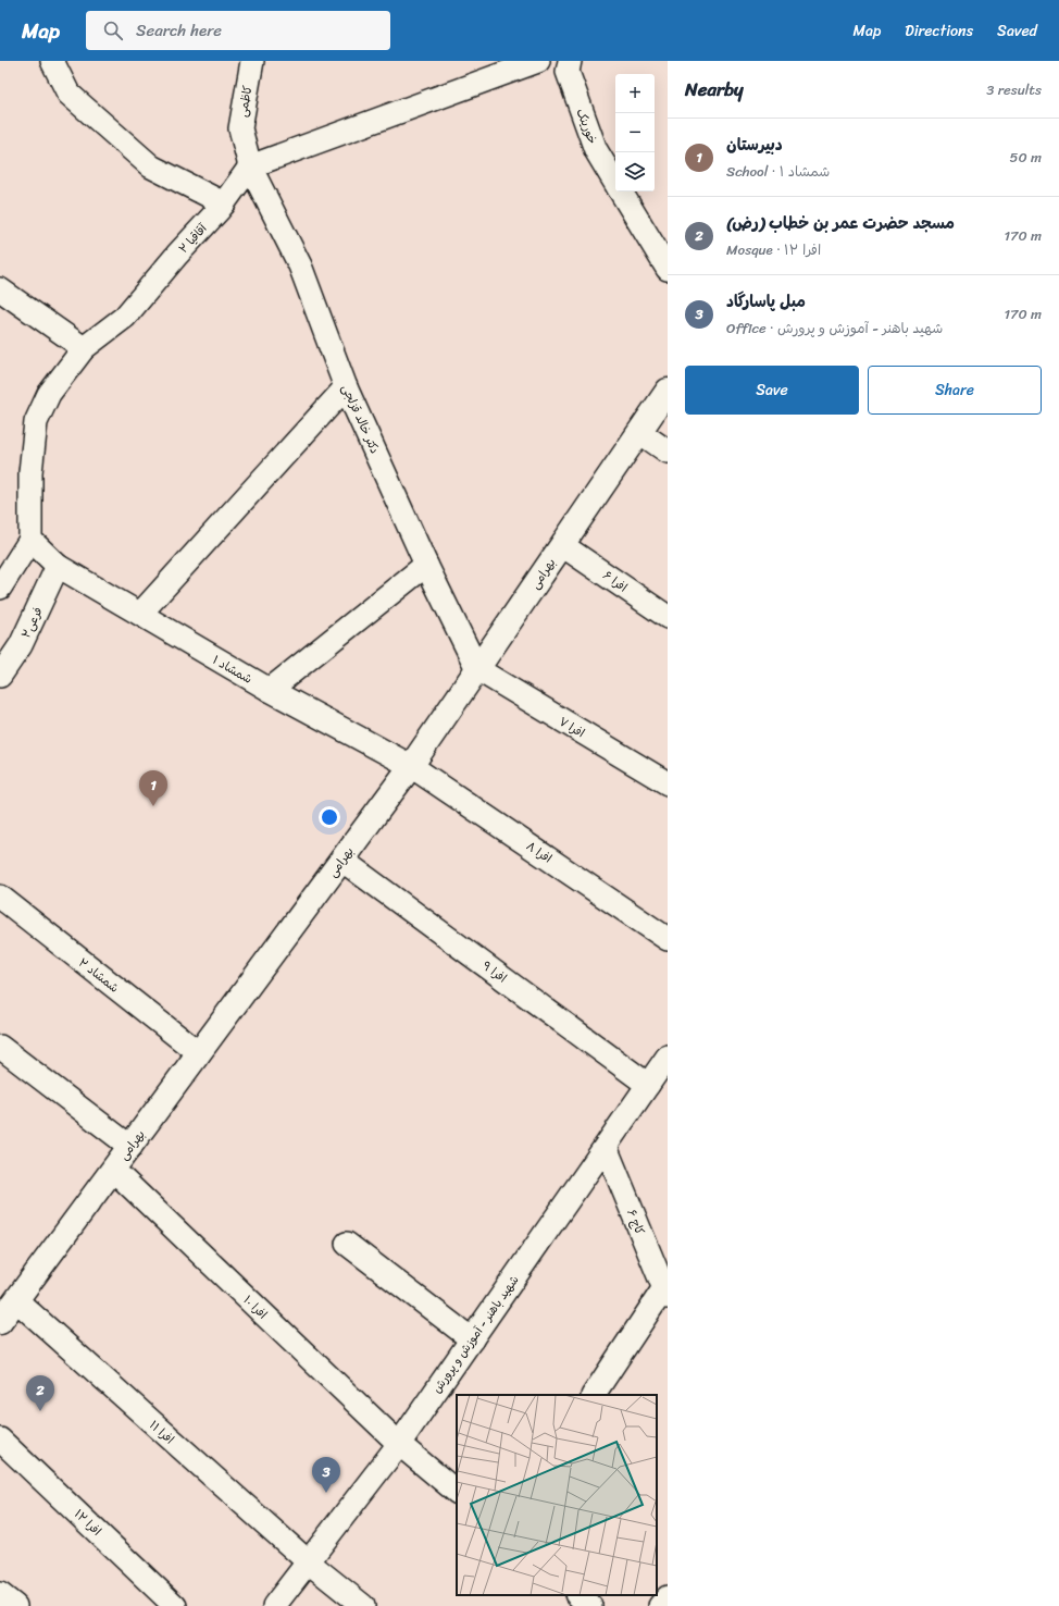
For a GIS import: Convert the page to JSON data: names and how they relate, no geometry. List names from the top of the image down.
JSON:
{
  "streets": {
    "street": [
      "کاظمی",
      "خورینک",
      "آقاقیا ۲",
      "دکتر خالد قزلجی",
      "بهرامی",
      "افرا ۶",
      "فرعی۲",
      "شمشاد ۱",
      "افرا ۷",
      "افرا ۸",
      "افرا ۹",
      "شمشاد ۲",
      "کاج ۶",
      "افرا ۱۰",
      "شهید باهنر - آموزش و پرورش",
      "افرا ۱۱",
      "افرا ۱۲"
    ]
  },
  "crossings": [
    ["کاظمی", "آقاقیا ۲"],
    ["کاظمی", "دکتر خالد قزلجی"],
    ["آقاقیا ۲", "دکتر خالد قزلجی"],
    ["دکتر خالد قزلجی", "بهرامی"],
    ["دکتر خالد قزلجی", "افرا ۷"],
    ["بهرامی", "افرا ۶"],
    ["بهرامی", "شمشاد ۱"],
    ["بهرامی", "افرا ۷"],
    ["بهرامی", "افرا ۸"],
    ["بهرامی", "افرا ۹"],
    ["بهرامی", "شمشاد ۲"],
    ["بهرامی", "افرا ۱۰"],
    ["بهرامی", "افرا ۱۱"],
    ["فرعی۲", "شمشاد ۱"],
    ["شمشاد ۱", "افرا ۸"],
    ["افرا ۹", "شهید باهنر - آموزش و پرورش"],
    ["کاج ۶", "شهید باهنر - آموزش و پرورش"],
    ["افرا ۱۰", "شهید باهنر - آموزش و پرورش"],
    ["شهید باهنر - آموزش و پرورش", "افرا ۱۱"]
  ],
  "page": {
    "header": "Map",
    "search": "Search here",
    "nav": ["Map", "Directions", "Saved"],
    "heading": ["Nearby", "3 results"],
    "map_buttons": ["+", "−"],
    "list": [
      {
        "mark": "1",
        "name": "دبیرستان",
        "note": "School · شمشاد ۱",
        "value": "50 m"
      },
      {
        "mark": "2",
        "name": "مسجد حضرت عمر بن خطاب (رض)",
        "note": "Mosque · افرا ۱۲",
        "value": "170 m"
      },
      {
        "mark": "3",
        "name": "مبل پاسارگاد",
        "note": "Office · شهید باهنر - آموزش و پرورش",
        "value": "170 m"
      }
    ],
    "buttons": ["Save", "Share"],
    "pins": ["1", "2", "3"]
  }
}
